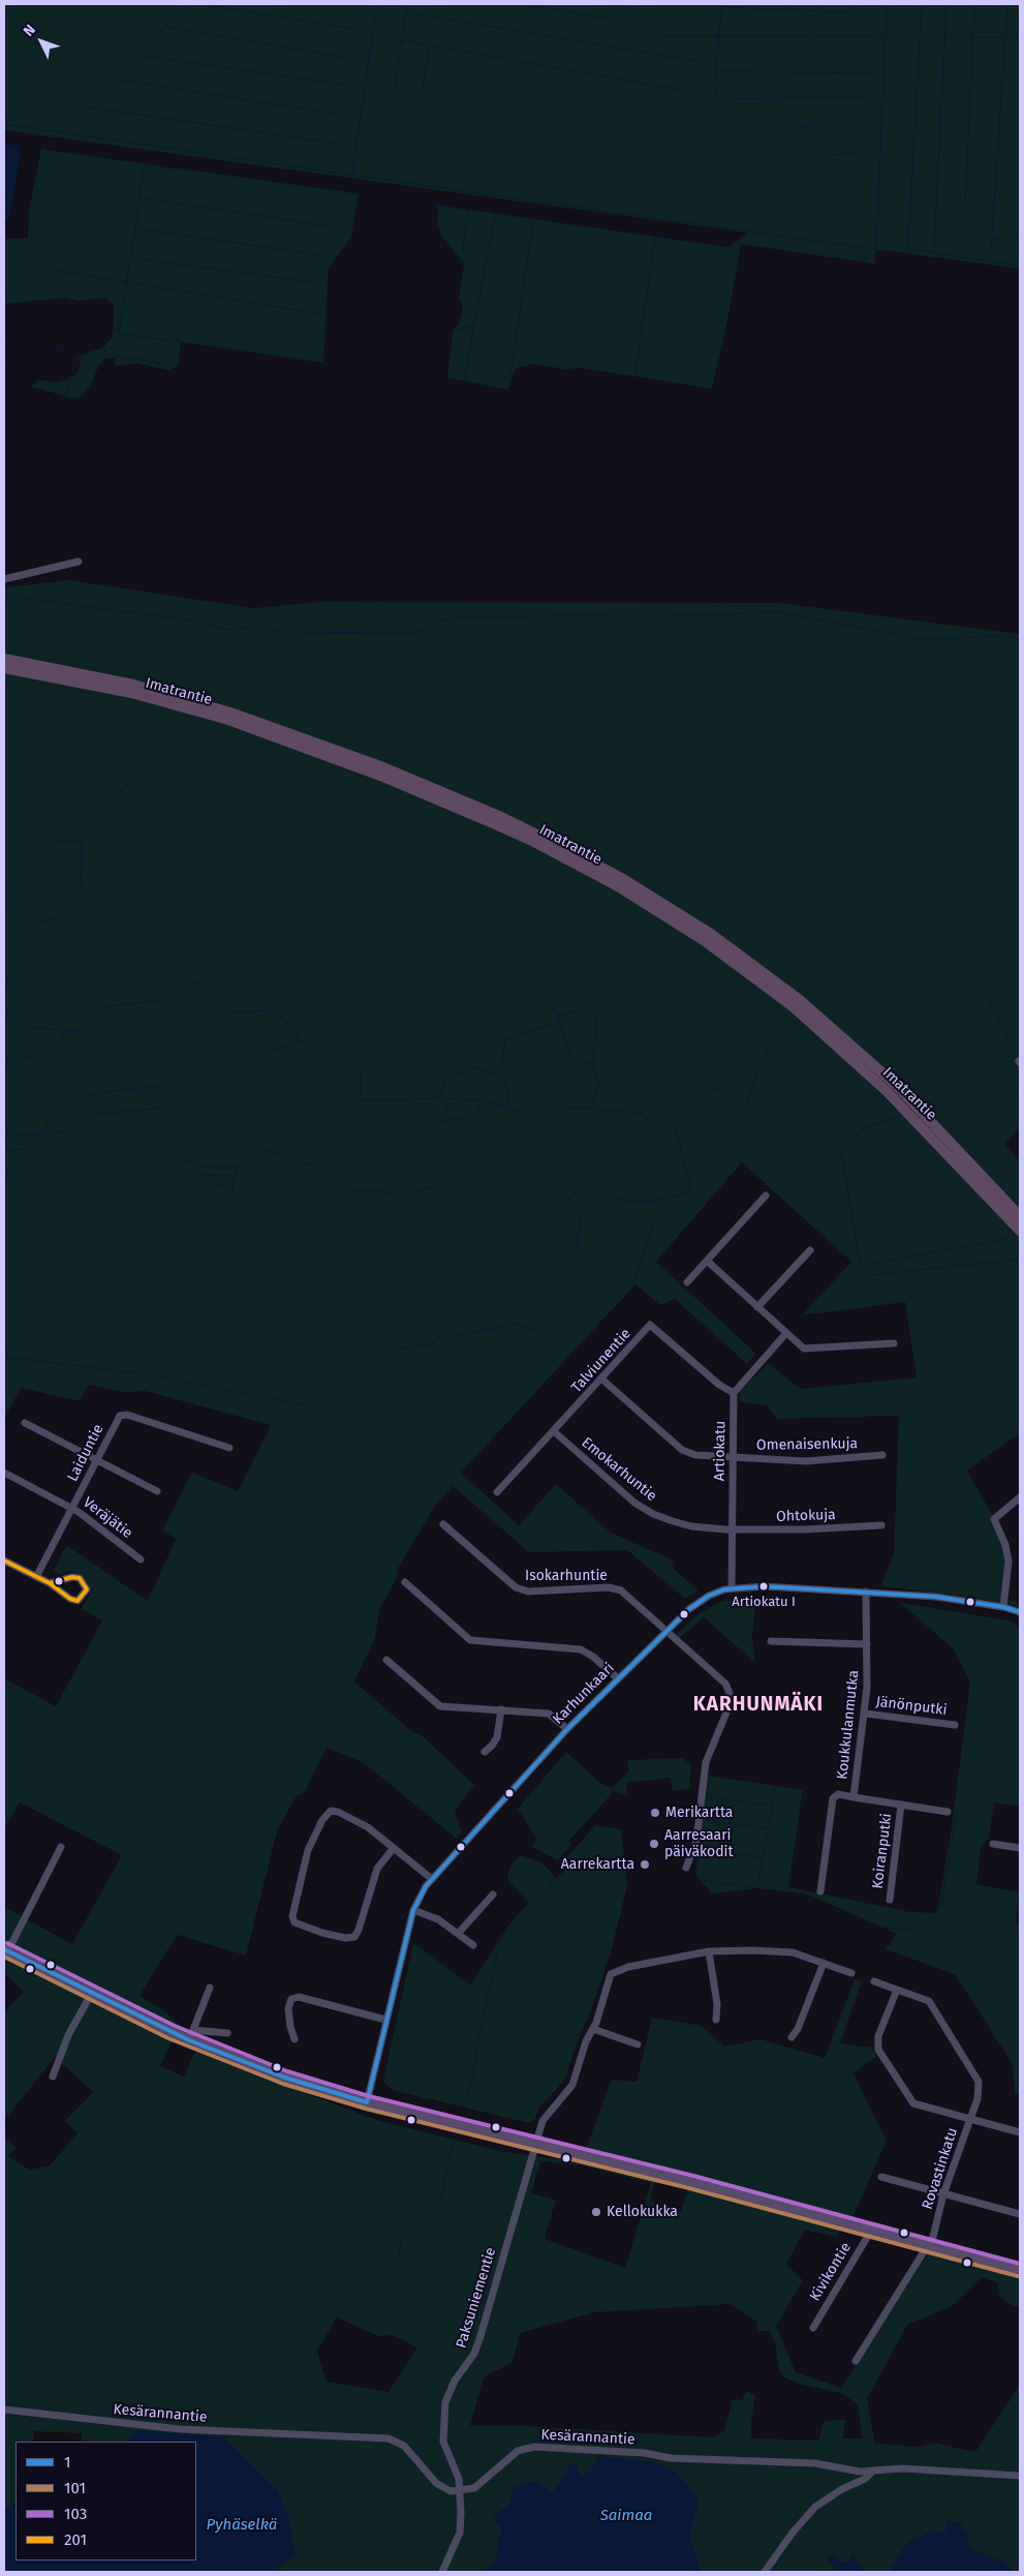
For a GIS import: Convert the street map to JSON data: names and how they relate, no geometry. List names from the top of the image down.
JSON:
{
  "streets": {
    "highway": ["Imatrantie"],
    "street": [
      "Talviunentie",
      "Omenaisenkuja",
      "Artiokatu",
      "Laiduntie",
      "Emokarhuntie",
      "Ohtokuja",
      "Veräjätie",
      "Isokarhuntie",
      "Karhunkaari",
      "Jänönputki",
      "Koukkulanmutka",
      "Koiranputki",
      "Rovastinkatu",
      "Kivikontie",
      "Paksuniementie",
      "Kesärannantie"
    ]
  },
  "crossings": [
    ["Talviunentie", "Omenaisenkuja"],
    ["Talviunentie", "Artiokatu"],
    ["Talviunentie", "Emokarhuntie"],
    ["Omenaisenkuja", "Artiokatu"],
    ["Artiokatu", "Emokarhuntie"],
    ["Artiokatu", "Ohtokuja"],
    ["Artiokatu", "Karhunkaari"],
    ["Laiduntie", "Veräjätie"],
    ["Emokarhuntie", "Ohtokuja"],
    ["Isokarhuntie", "Karhunkaari"],
    ["Karhunkaari", "Koukkulanmutka"],
    ["Jänönputki", "Koukkulanmutka"],
    ["Koukkulanmutka", "Koiranputki"],
    ["Paksuniementie", "Kesärannantie"]
  ],
  "districts": ["KARHUNMÄKI"],
  "water": ["Saimaa", "Pyhäselkä"],
  "places": [
    "Artiokatu I",
    "Merikartta",
    "Aarresaari päiväkodit",
    "Aarrekartta",
    "Kellokukka"
  ],
  "lines": [
    "transit line 201",
    "transit line 1",
    "transit line 103",
    "transit line 101"
  ],
  "legend": [
    "1",
    "101",
    "103",
    "201"
  ],
  "north": "top left"
}
